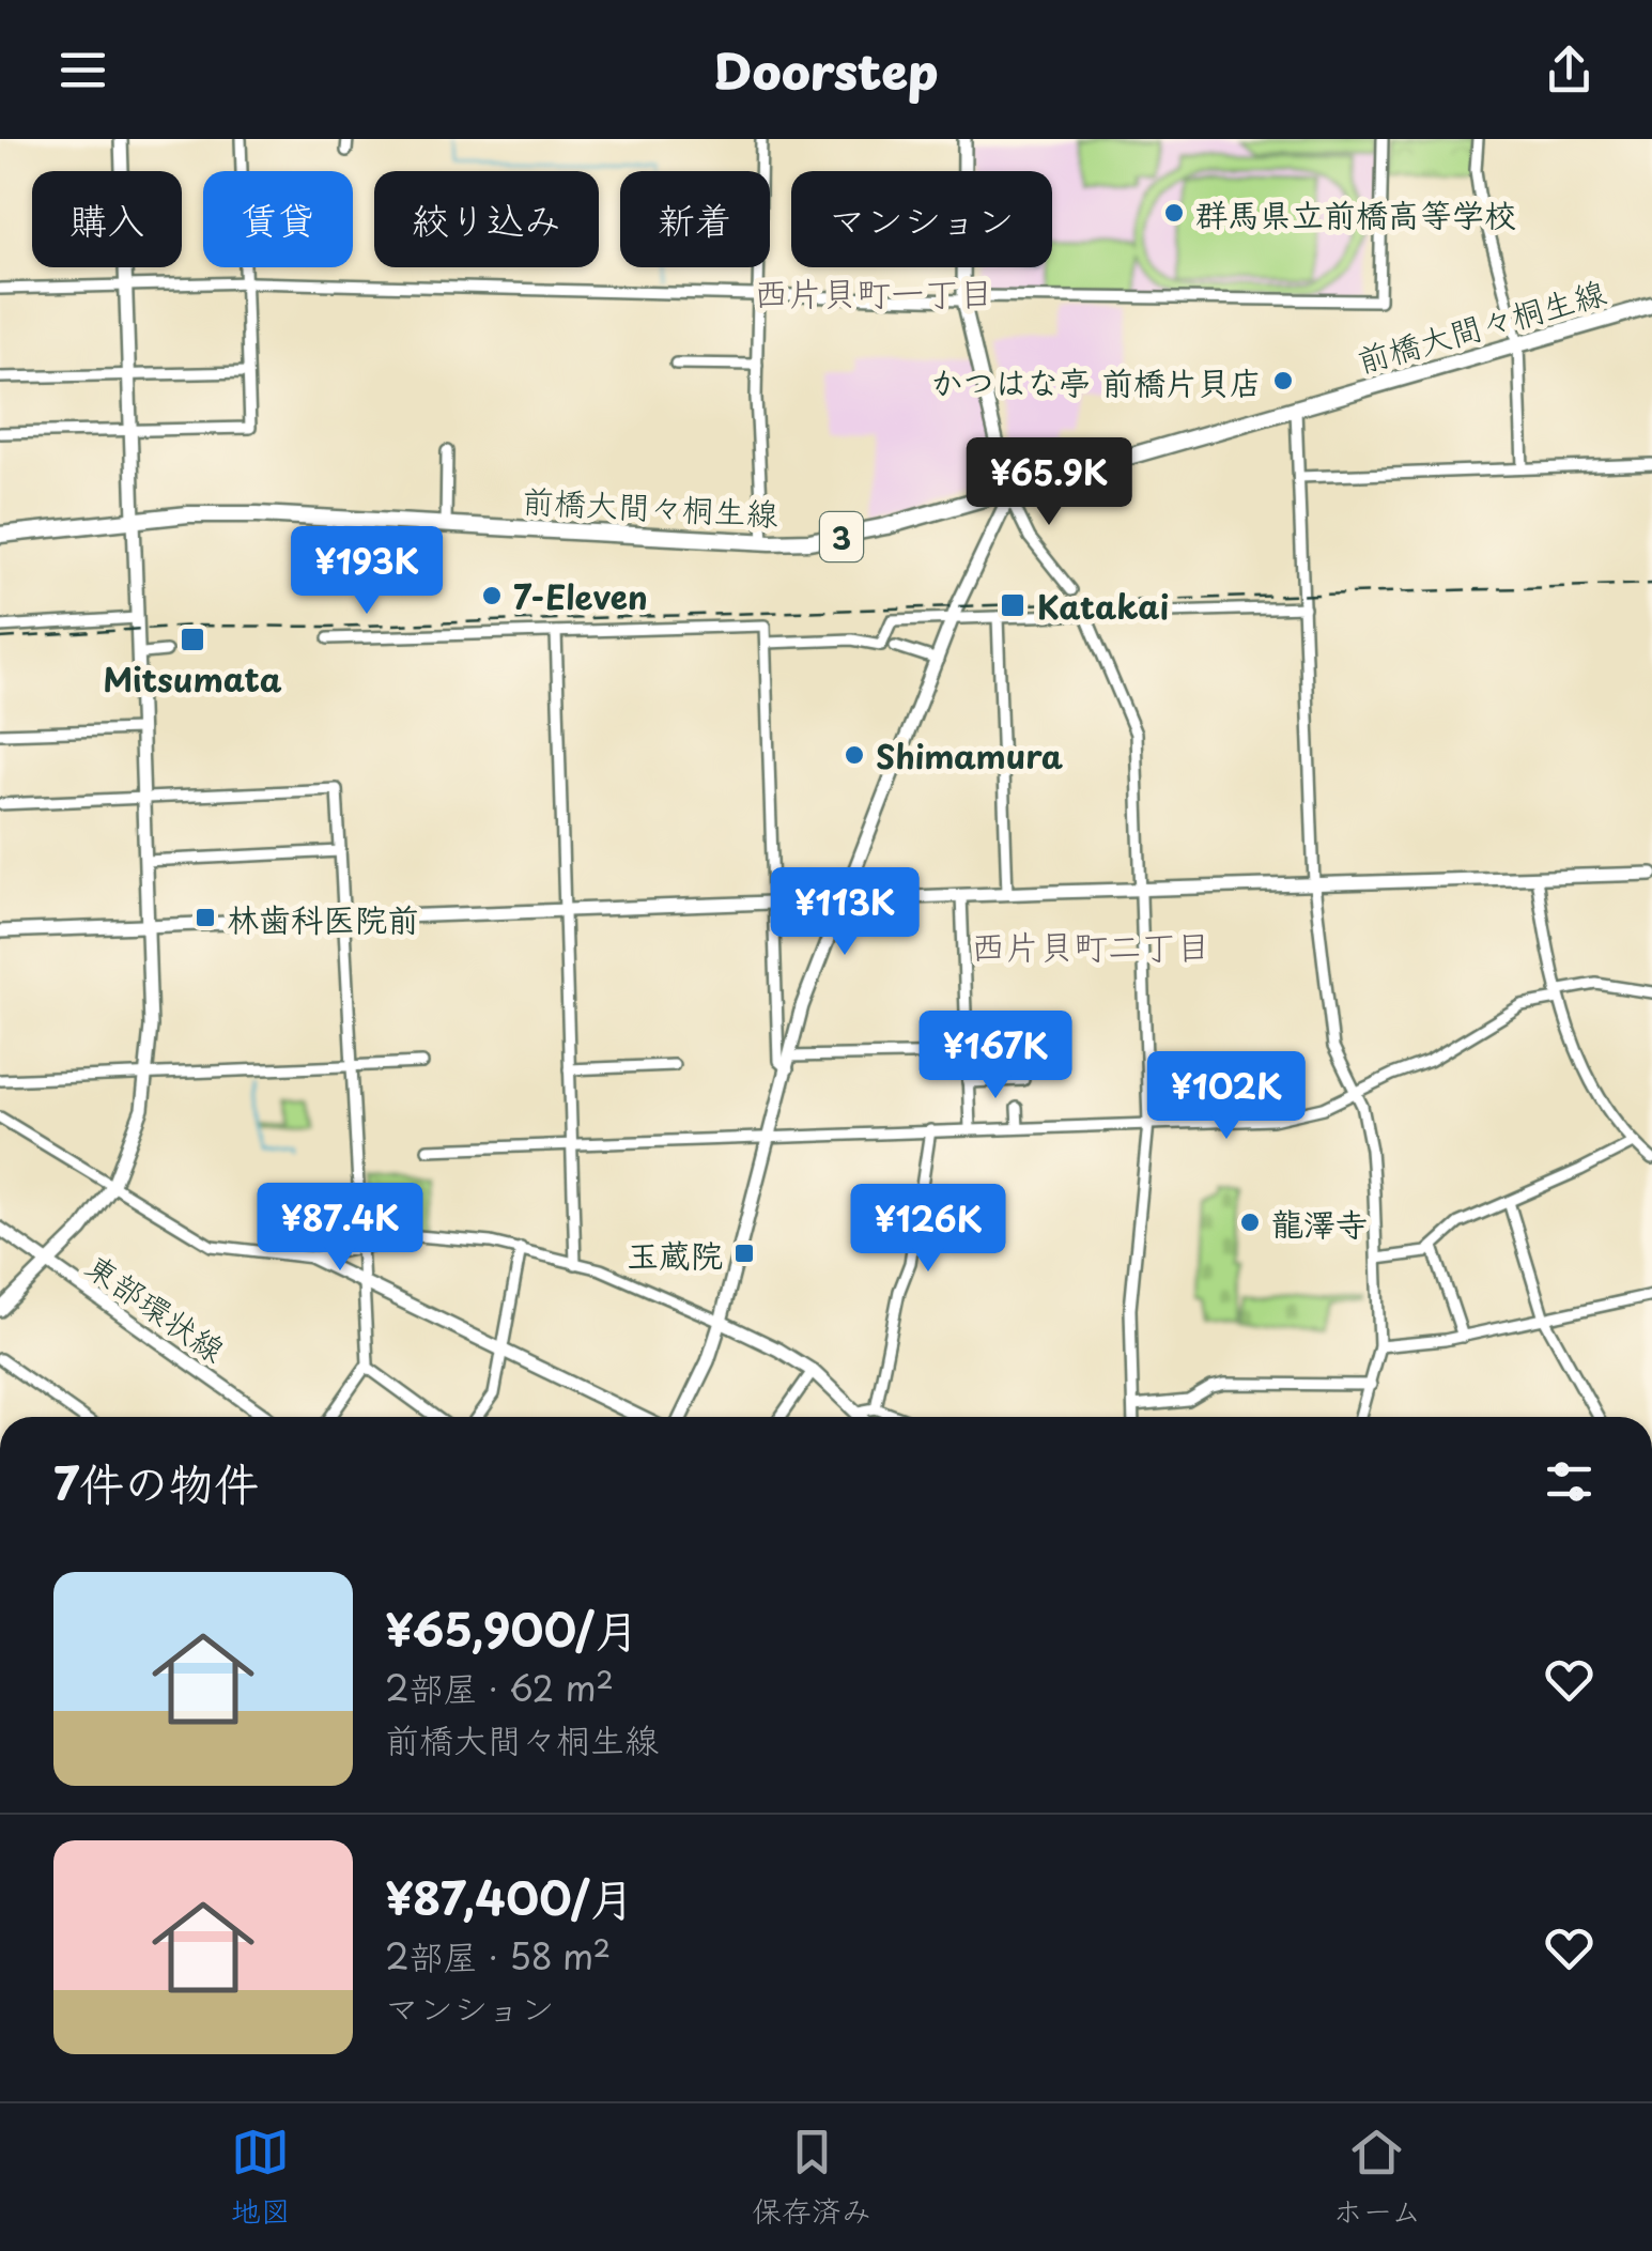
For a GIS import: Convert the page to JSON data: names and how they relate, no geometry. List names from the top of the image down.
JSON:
{
  "streets": {
    "main road": ["前橋大間々桐生線", "3"],
    "street": ["東部環状線"]
  },
  "districts": ["西片貝町一丁目", "西片貝町二丁目"],
  "places": {
    "other": [
      "群馬県立前橋高等学校",
      "かつはな亭 前橋片貝店",
      "7-Eleven",
      "Shimamura",
      "龍澤寺"
    ],
    "transit": [
      "Katakai",
      "Mitsumata",
      "林歯科医院前",
      "玉蔵院"
    ]
  },
  "page": {
    "header": "Doorstep",
    "chip": [
      "購入",
      "賃貸",
      "絞り込み",
      "新着",
      "マンション"
    ],
    "price": [
      "¥65.9K",
      "¥193K",
      "¥113K",
      "¥167K",
      "¥102K",
      "¥87.4K",
      "¥126K"
    ],
    "heading": "7件の物件",
    "list": [
      {
        "name": "¥65,900/月",
        "note": "2部屋 · 62 m² · 前橋大間々桐生線"
      },
      {
        "name": "¥87,400/月",
        "note": "2部屋 · 58 m² · マンション"
      }
    ],
    "tabs": ["地図", "保存済み", "ホーム"]
  }
}
